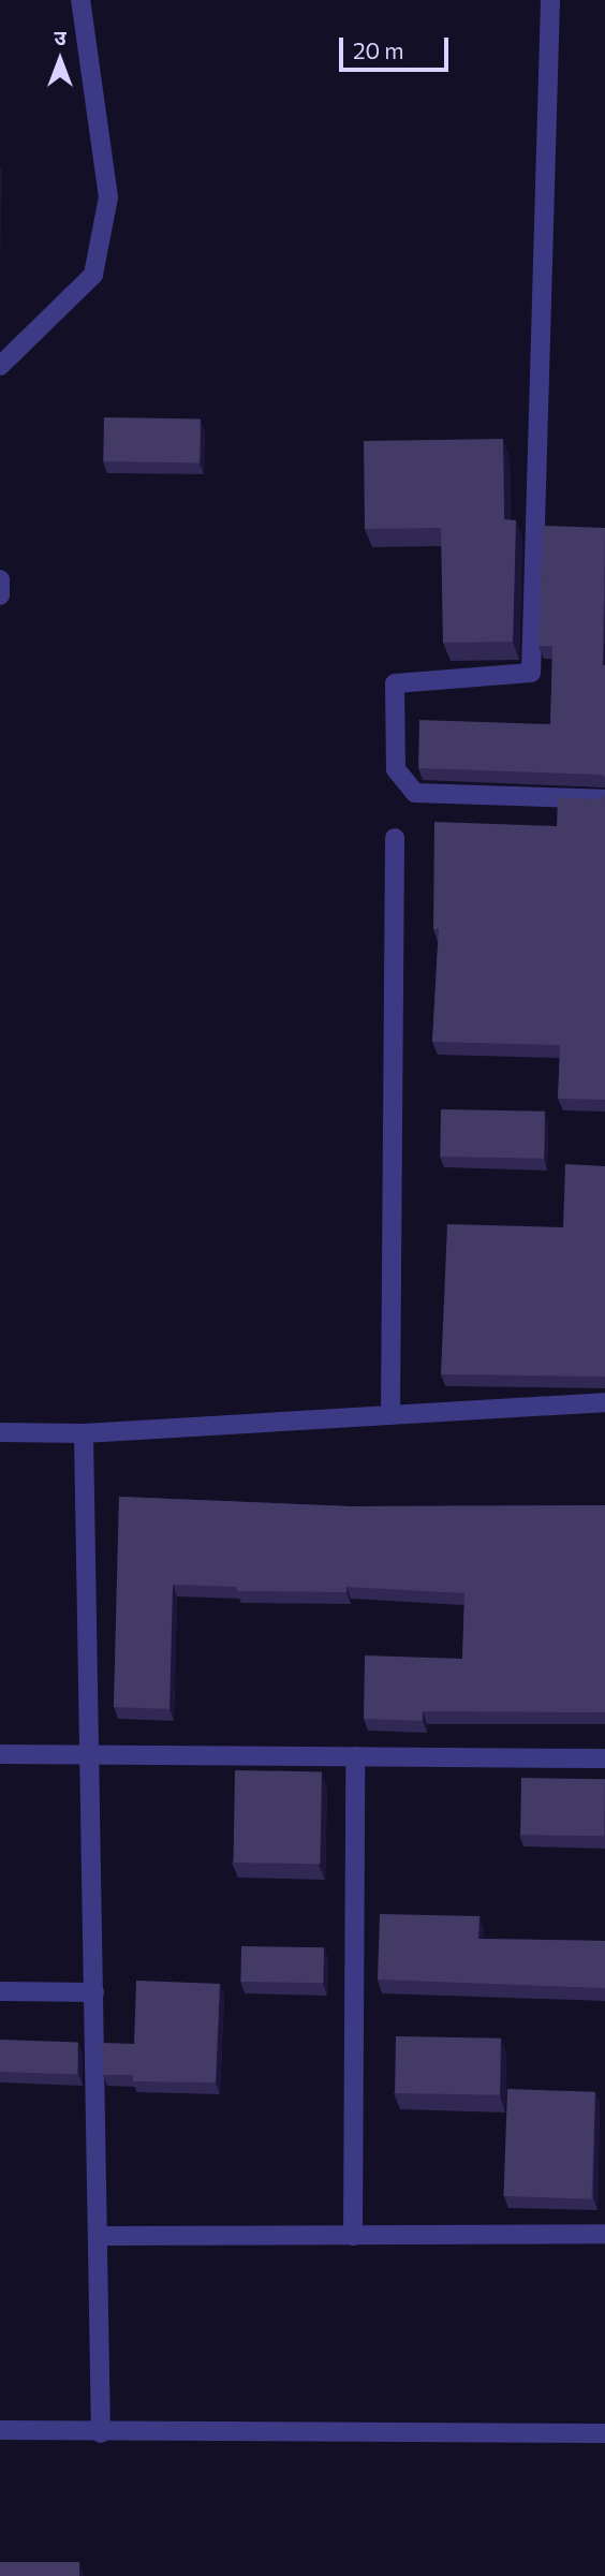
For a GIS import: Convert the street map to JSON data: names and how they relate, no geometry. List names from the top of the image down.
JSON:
{
  "scale_bar": "20 m",
  "north": "top"
}
